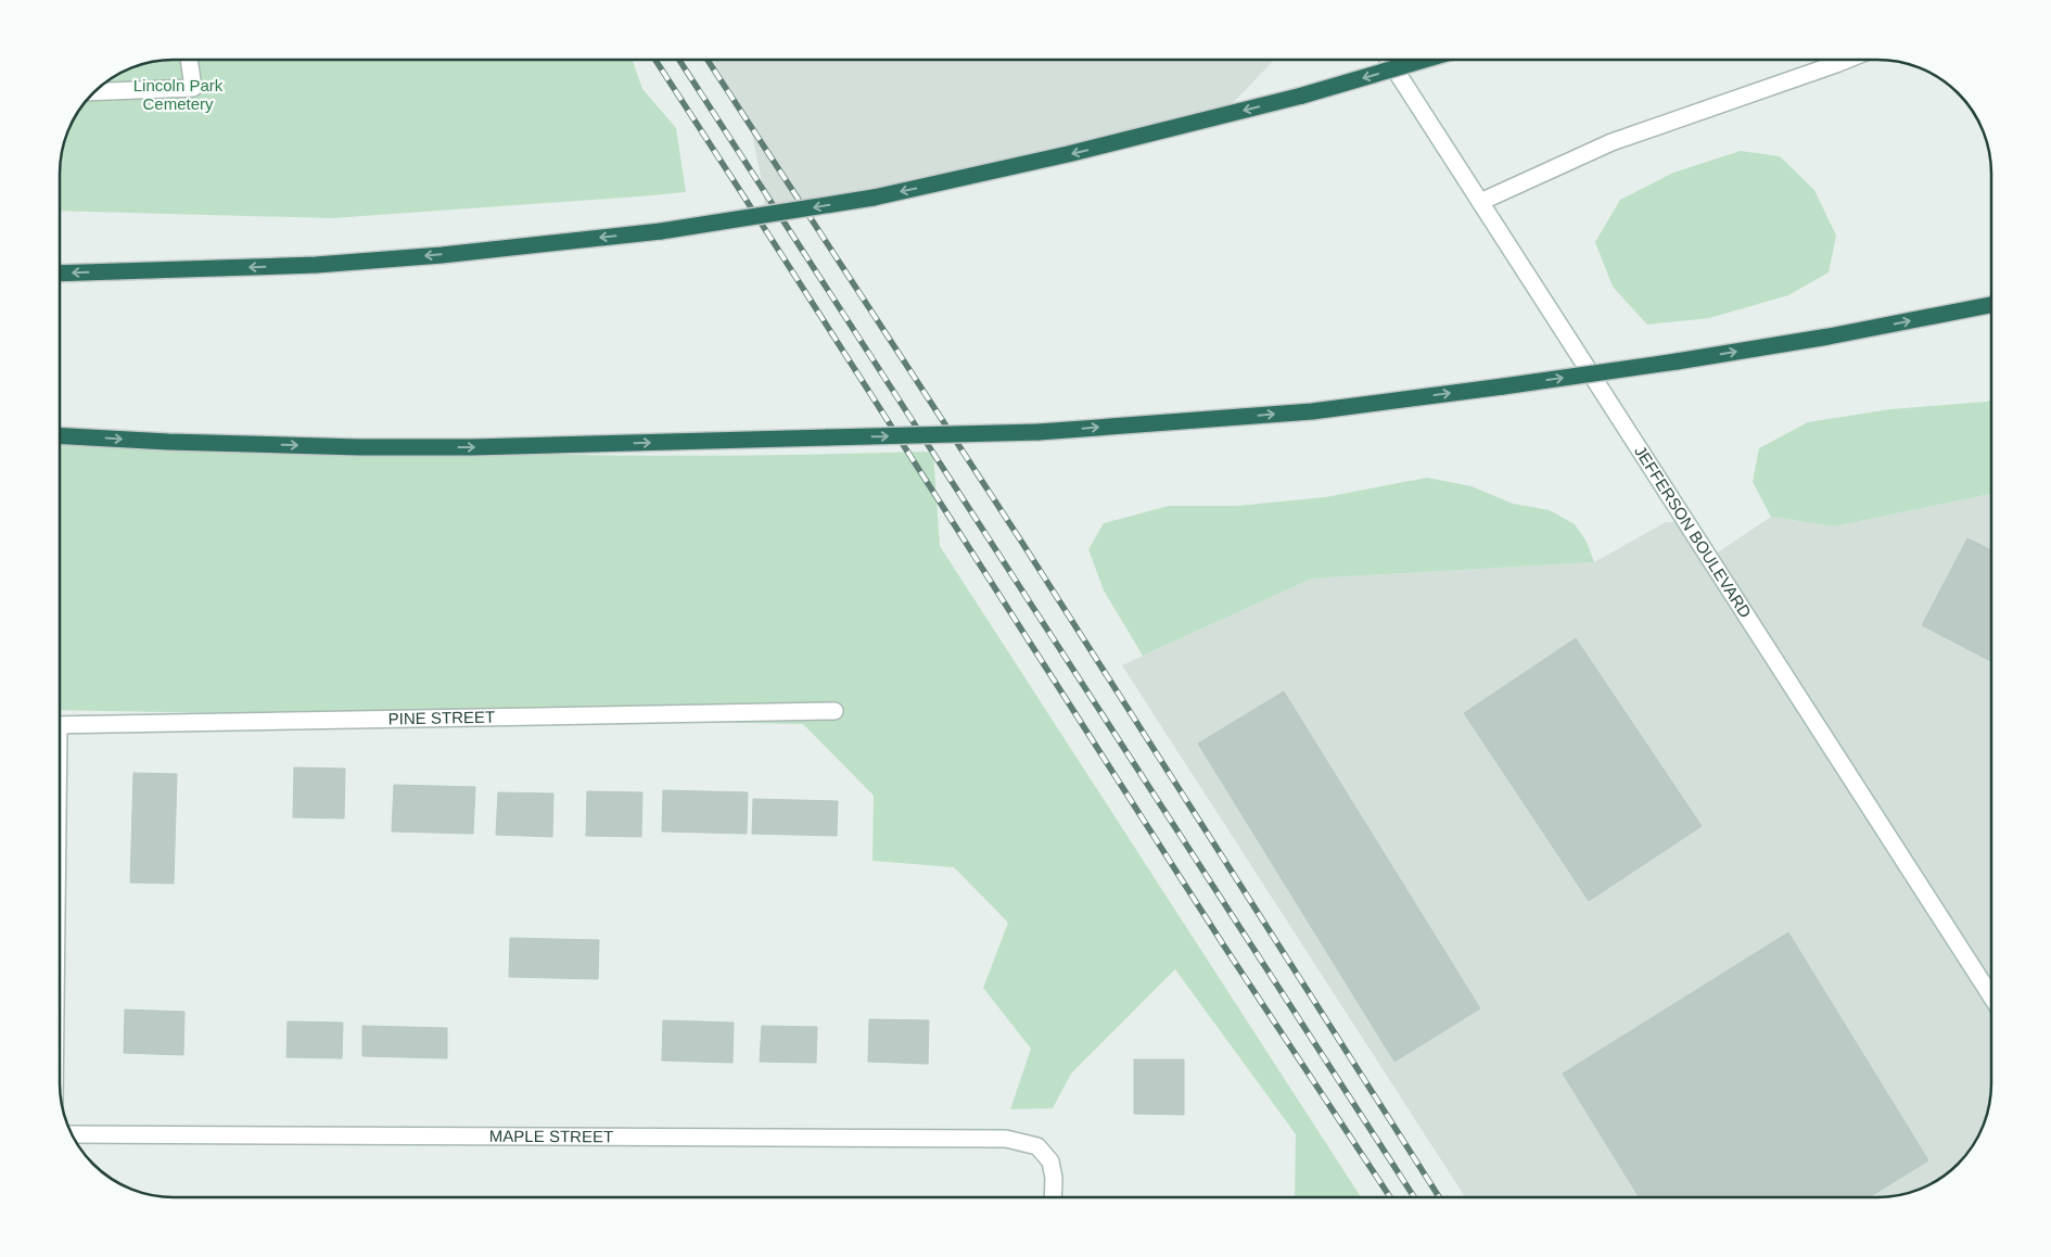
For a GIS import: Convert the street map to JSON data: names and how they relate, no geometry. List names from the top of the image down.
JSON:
{
  "streets": {
    "street": ["JEFFERSON BOULEVARD", "PINE STREET", "MAPLE STREET"]
  },
  "parks": ["Lincoln Park Cemetery"]
}
